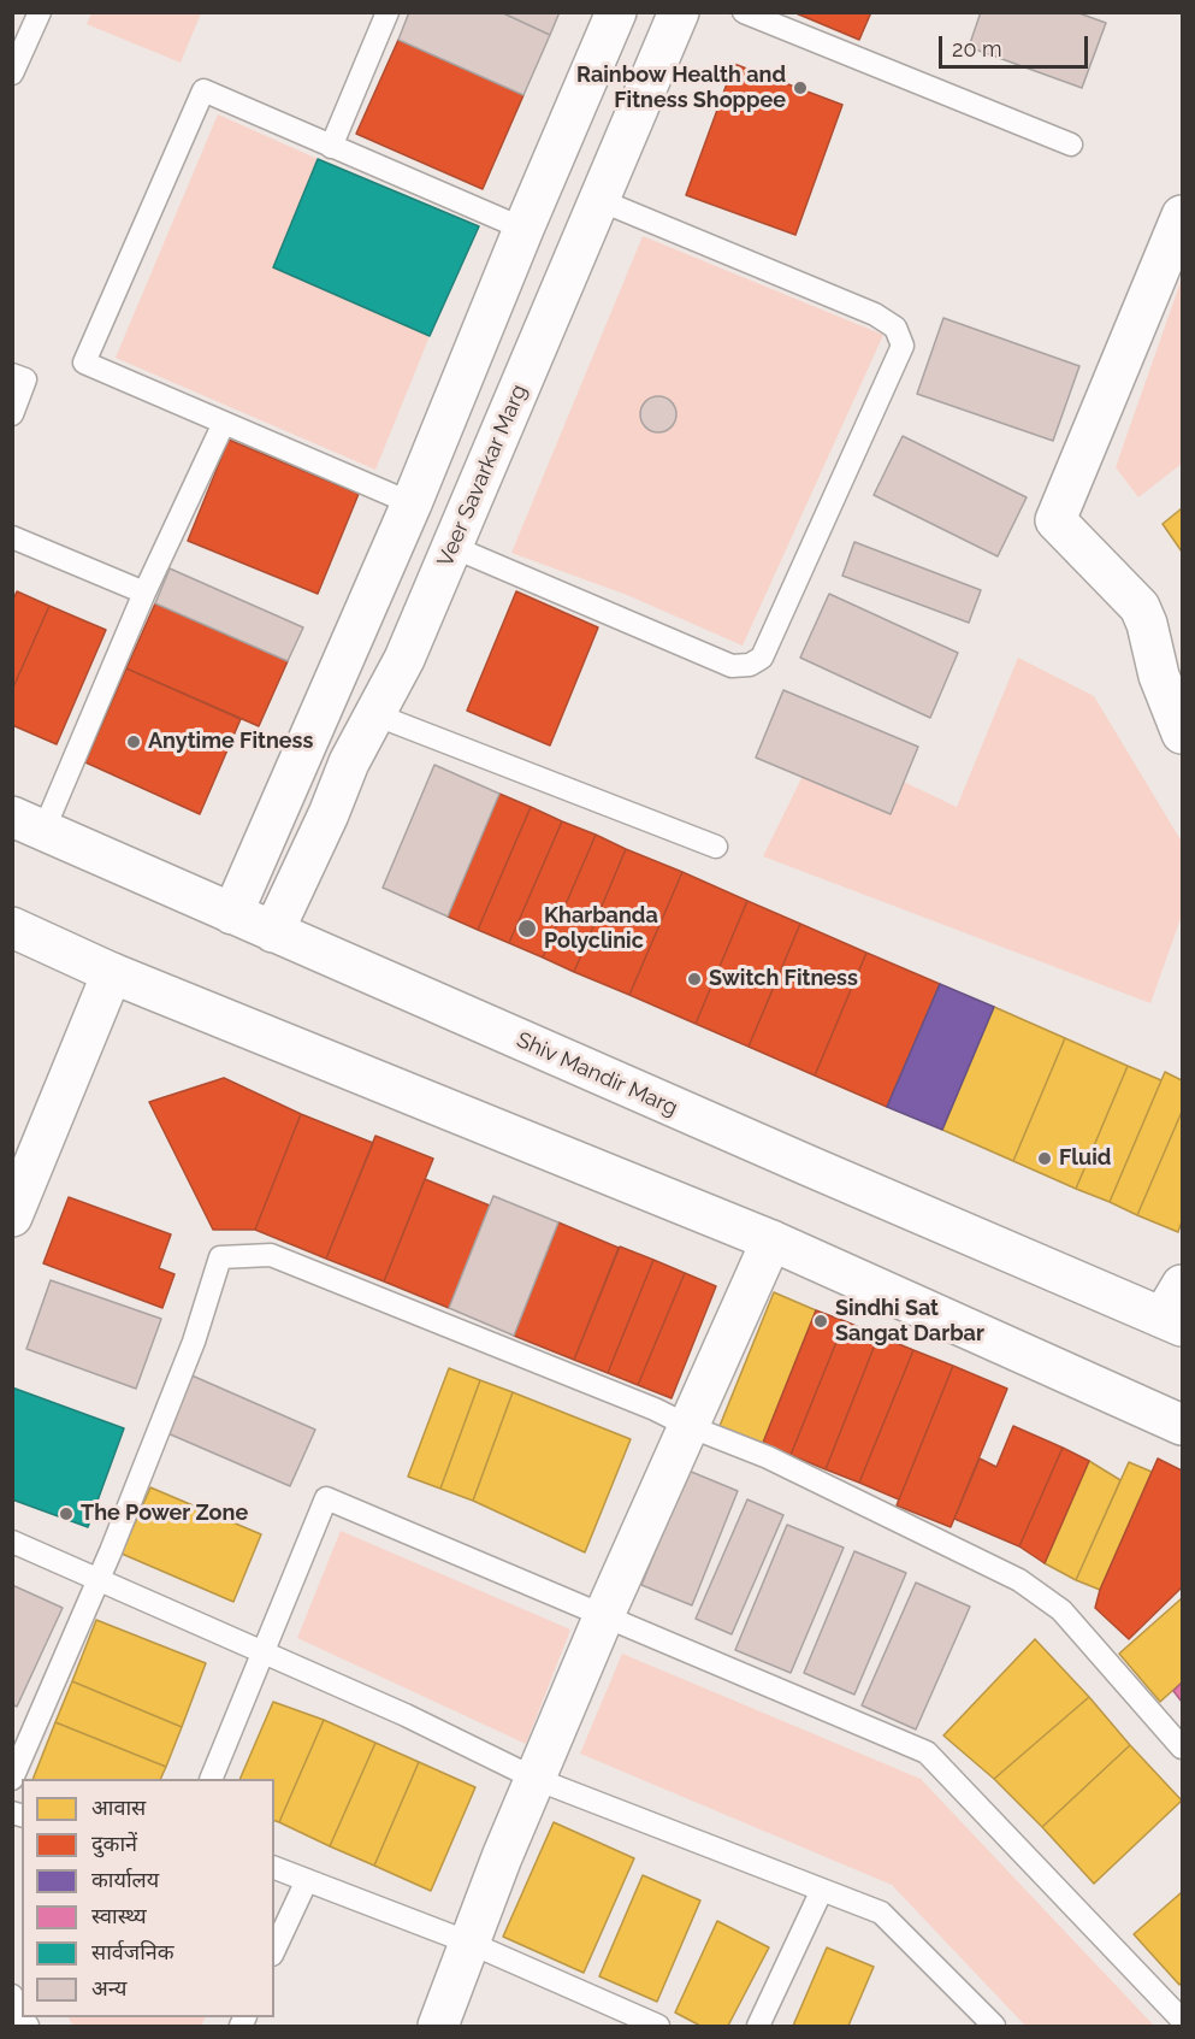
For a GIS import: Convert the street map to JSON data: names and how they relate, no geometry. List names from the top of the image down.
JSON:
{
  "streets": {
    "street": ["Veer Savarkar Marg", "Shiv Mandir Marg"]
  },
  "crossings": [
    ["Veer Savarkar Marg", "Shiv Mandir Marg"]
  ],
  "places": [
    "Rainbow Health and Fitness Shoppee",
    "Anytime Fitness",
    "Kharbanda Polyclinic",
    "Switch Fitness",
    "Fluid",
    "Sindhi Sat Sangat Darbar",
    "The Power Zone"
  ],
  "legend": [
    "आवास",
    "दुकानें",
    "कार्यालय",
    "स्वास्थ्य",
    "सार्वजनिक",
    "अन्य"
  ],
  "scale_bar": "20 m"
}
